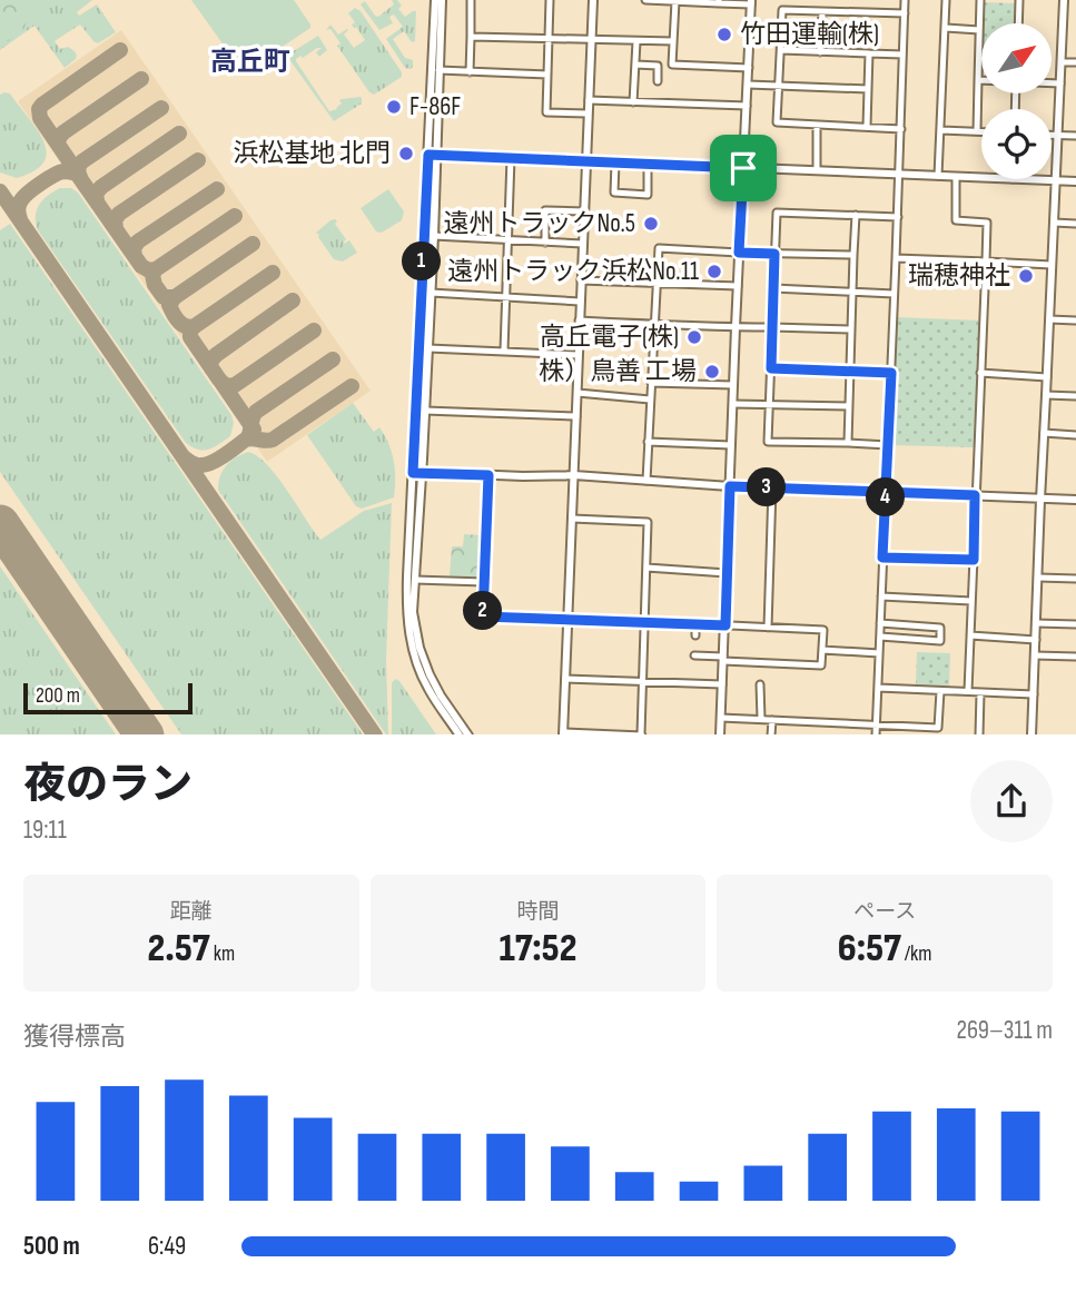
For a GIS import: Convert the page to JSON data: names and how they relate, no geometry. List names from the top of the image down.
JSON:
{
  "districts": ["高丘町"],
  "places": [
    "竹田運輸(株)",
    "F-86F",
    "浜松基地 北門",
    "遠州トラックNo.5",
    "遠州トラック浜松No.11",
    "瑞穂神社",
    "高丘電子(株)",
    "株）鳥善 工場"
  ],
  "scale_bar": "200 m",
  "north": "top right",
  "page": {
    "pins": [
      "1",
      "3",
      "4",
      "2"
    ],
    "scale": "200 m",
    "heading": ["夜のラン", "19:11"],
    "stats": [
      ["距離", "2.57 km"],
      ["時間", "17:52"],
      ["ペース", "6:57 /km"]
    ],
    "chart": ["獲得標高", "269–311 m"],
    "list": [
      {
        "name": "500 m",
        "note": "6:49"
      }
    ]
  }
}
